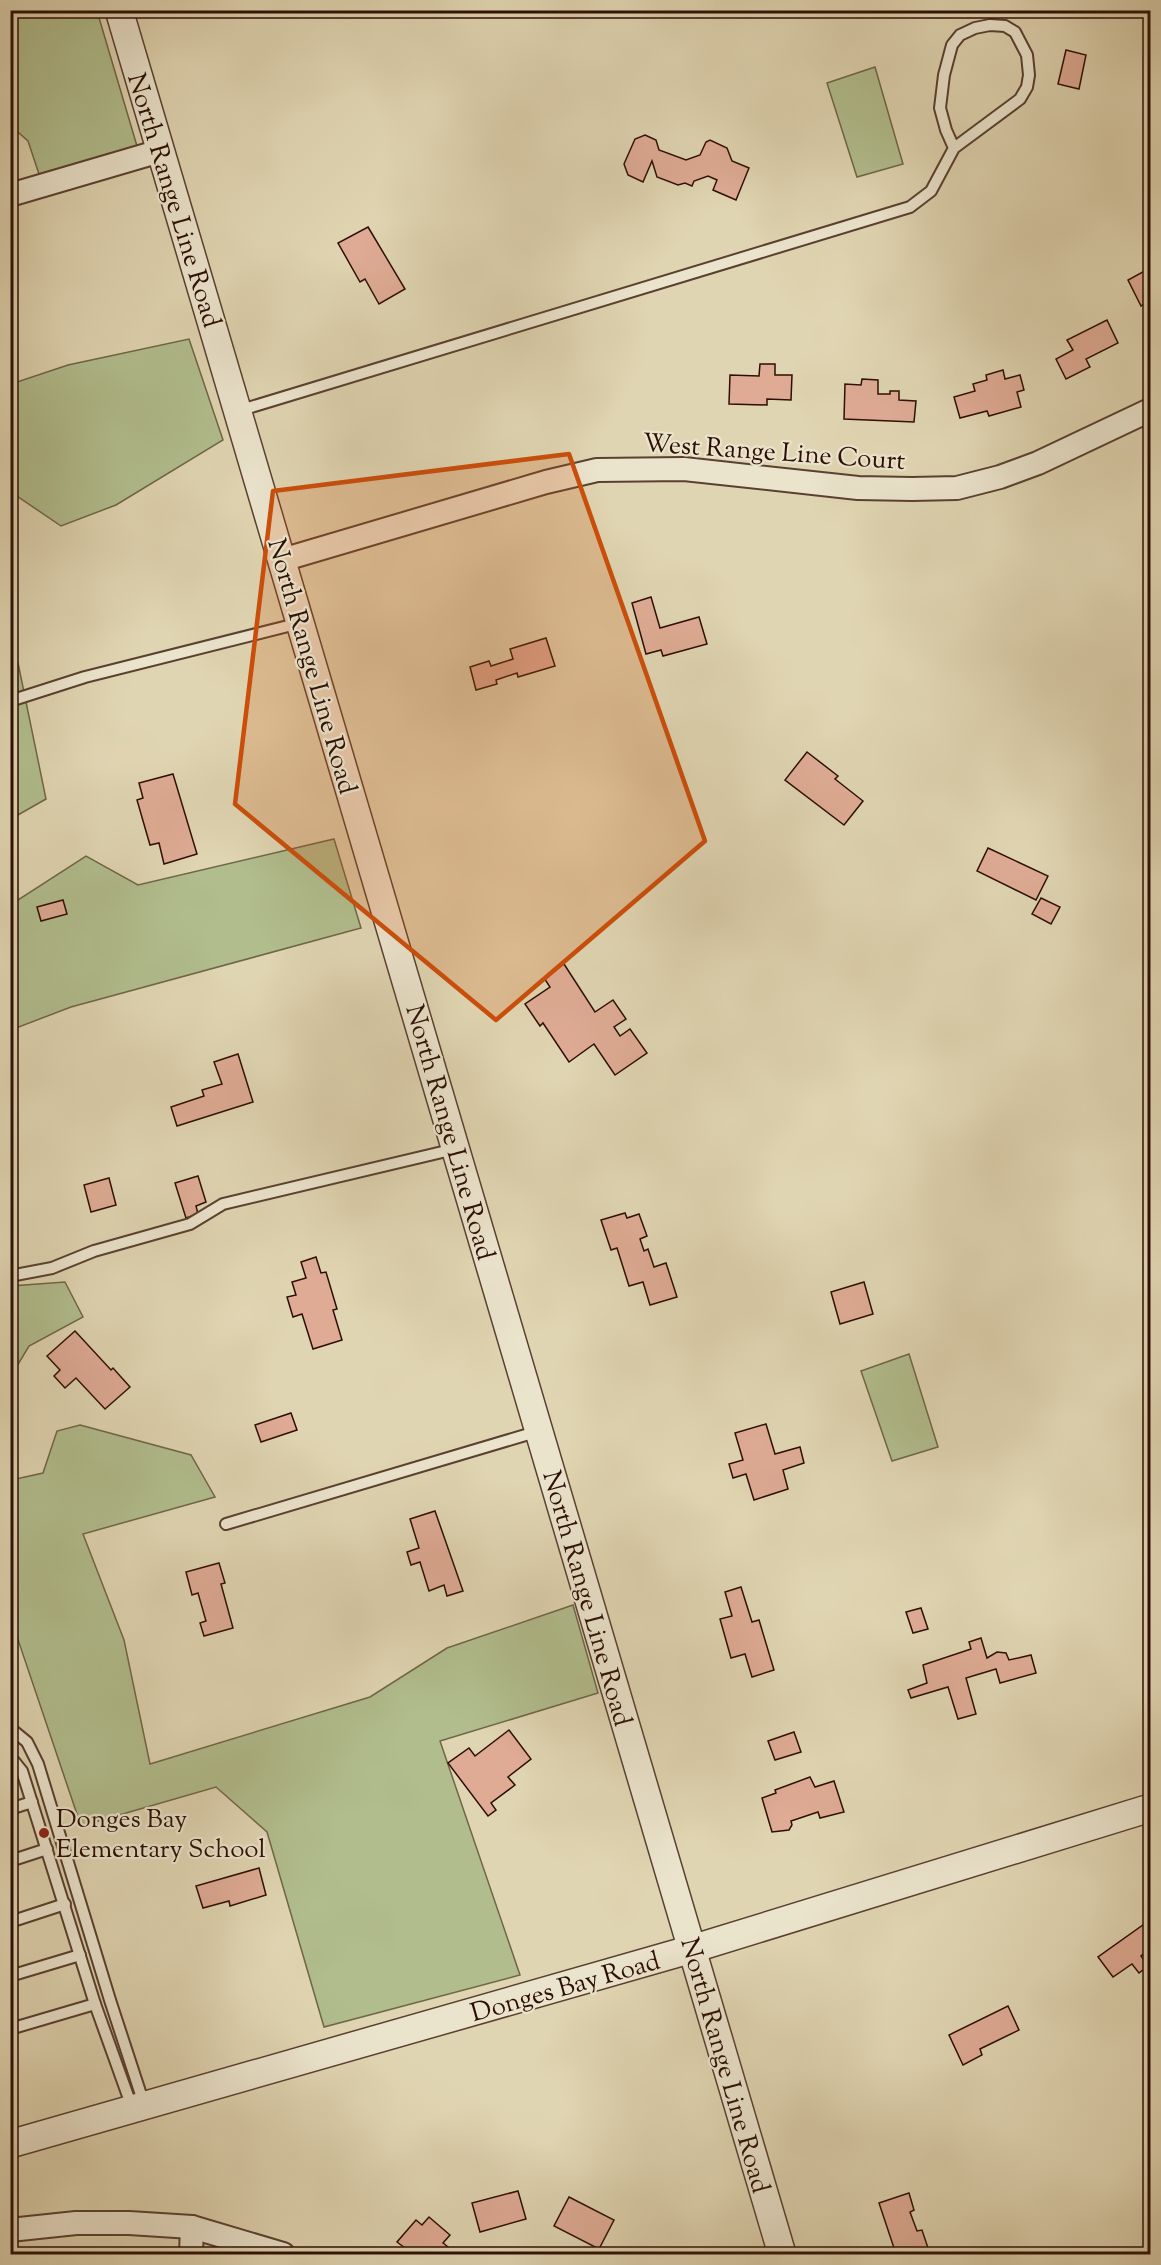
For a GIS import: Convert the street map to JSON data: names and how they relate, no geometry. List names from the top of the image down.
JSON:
{
  "streets": {
    "street": ["North Range Line Road", "West Range Line Court", "Donges Bay Road"]
  },
  "crossings": [
    ["North Range Line Road", "West Range Line Court"],
    ["North Range Line Road", "Donges Bay Road"]
  ],
  "places": ["Donges Bay Elementary School"]
}
